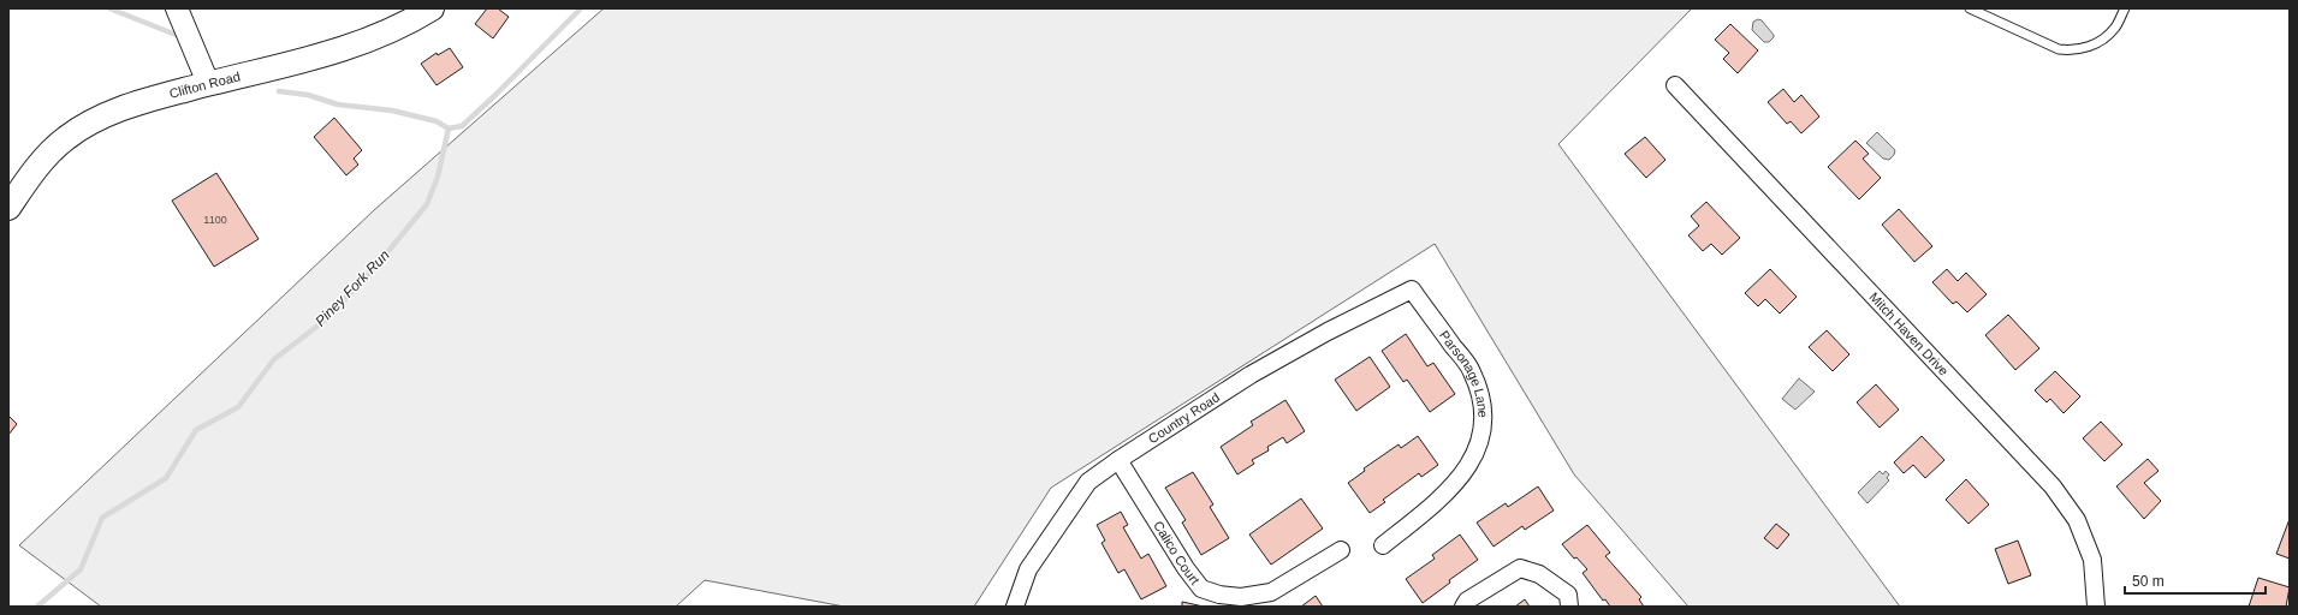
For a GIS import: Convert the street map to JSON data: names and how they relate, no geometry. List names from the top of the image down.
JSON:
{
  "streets": {
    "main road": ["Clifton Road"],
    "street": [
      "Mitch Haven Drive",
      "Parsonage Lane",
      "Country Road",
      "Calico Court"
    ]
  },
  "crossings": [
    ["Parsonage Lane", "Country Road"],
    ["Country Road", "Calico Court"]
  ],
  "water": ["Piney Fork Run"],
  "house_numbers": ["1100"],
  "scale_bar": "50 m"
}
